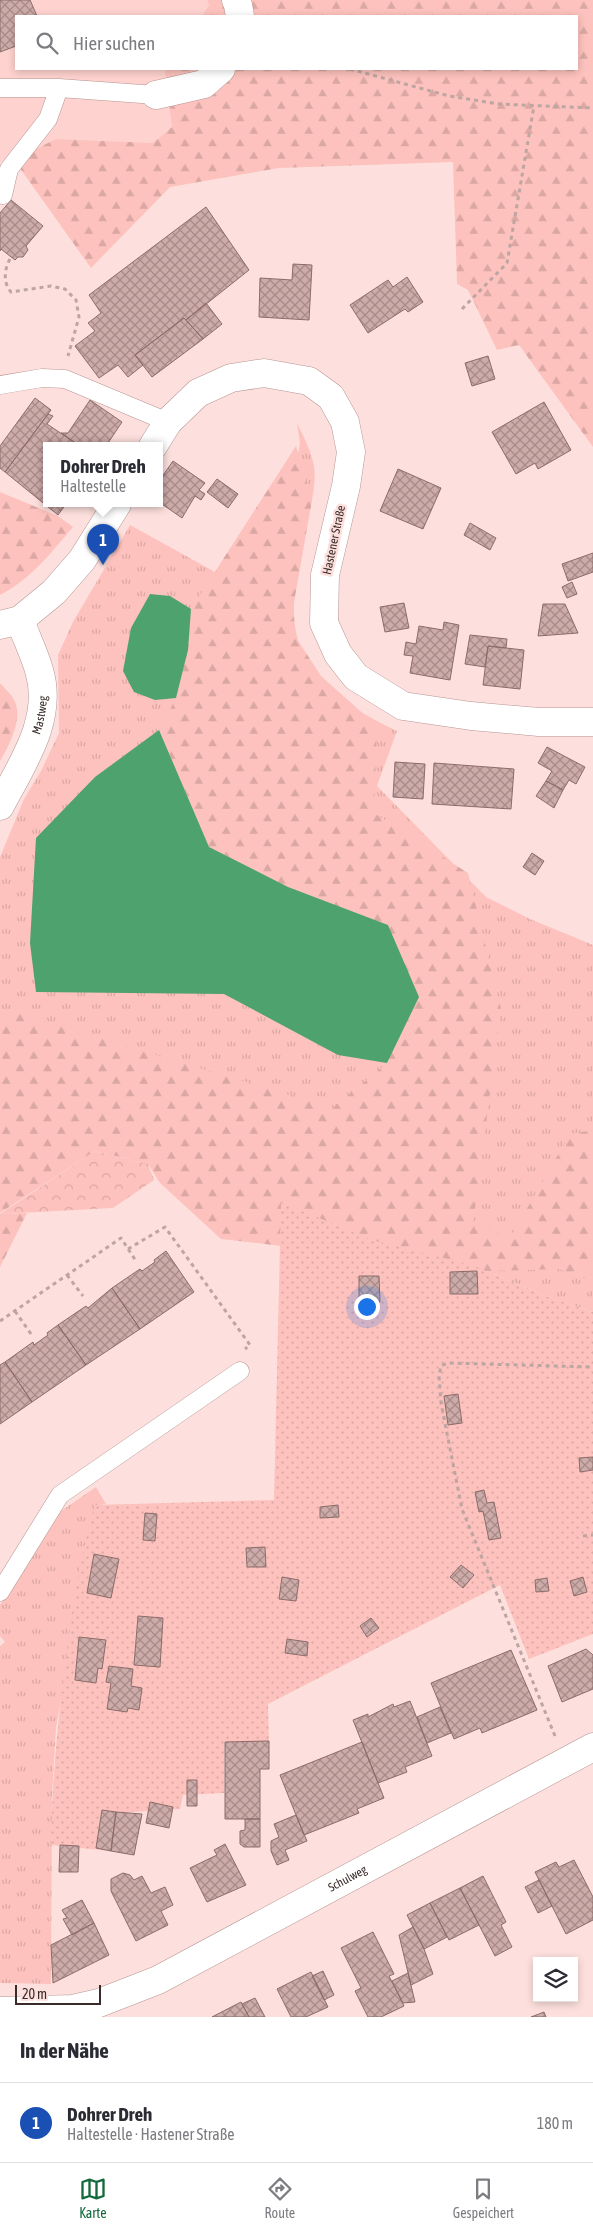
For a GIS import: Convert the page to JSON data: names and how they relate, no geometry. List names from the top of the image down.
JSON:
{
  "streets": {
    "street": ["Hastener Straße", "Mastweg", "Schulweg"]
  },
  "scale_bar": "20 m",
  "page": {
    "search": "Hier suchen",
    "popup": ["Dohrer Dreh", "Haltestelle"],
    "pins": "1",
    "scale": "20 m",
    "heading": "In der Nähe",
    "list": [
      {
        "mark": "1",
        "name": "Dohrer Dreh",
        "note": "Haltestelle · Hastener Straße",
        "value": "180 m"
      }
    ],
    "nav": ["Karte", "Route", "Gespeichert"]
  }
}
